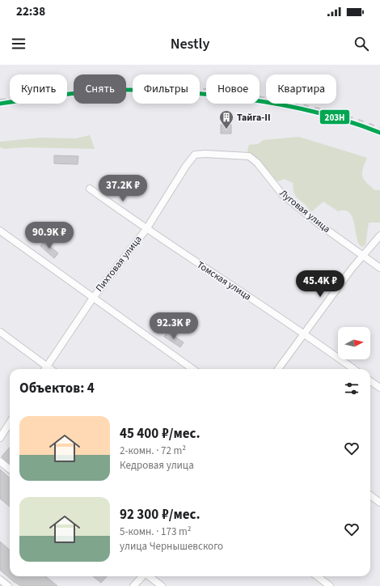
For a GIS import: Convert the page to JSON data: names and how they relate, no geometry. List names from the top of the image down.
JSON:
{
  "streets": {
    "street": ["Луговая улица", "Пихтовая улица", "Томская улица"]
  },
  "crossings": [
    ["Луговая улица", "Пихтовая улица"],
    ["Пихтовая улица", "Томская улица"]
  ],
  "places": {
    "building": ["Тайга-II"]
  },
  "lines": ["transit line 203Н"],
  "north": "right",
  "page": {
    "status": "22:38",
    "header": "Nestly",
    "chip": [
      "Купить",
      "Снять",
      "Фильтры",
      "Новое",
      "Квартира"
    ],
    "price": [
      "37.2K ₽",
      "90.9K ₽",
      "45.4K ₽",
      "92.3K ₽"
    ],
    "heading": "Объектов: 4",
    "list": [
      {
        "name": "45 400 ₽/мес.",
        "note": "2-комн. · 72 m² · Кедровая улица"
      },
      {
        "name": "92 300 ₽/мес.",
        "note": "5-комн. · 173 m² · улица Чернышевского"
      }
    ]
  }
}
